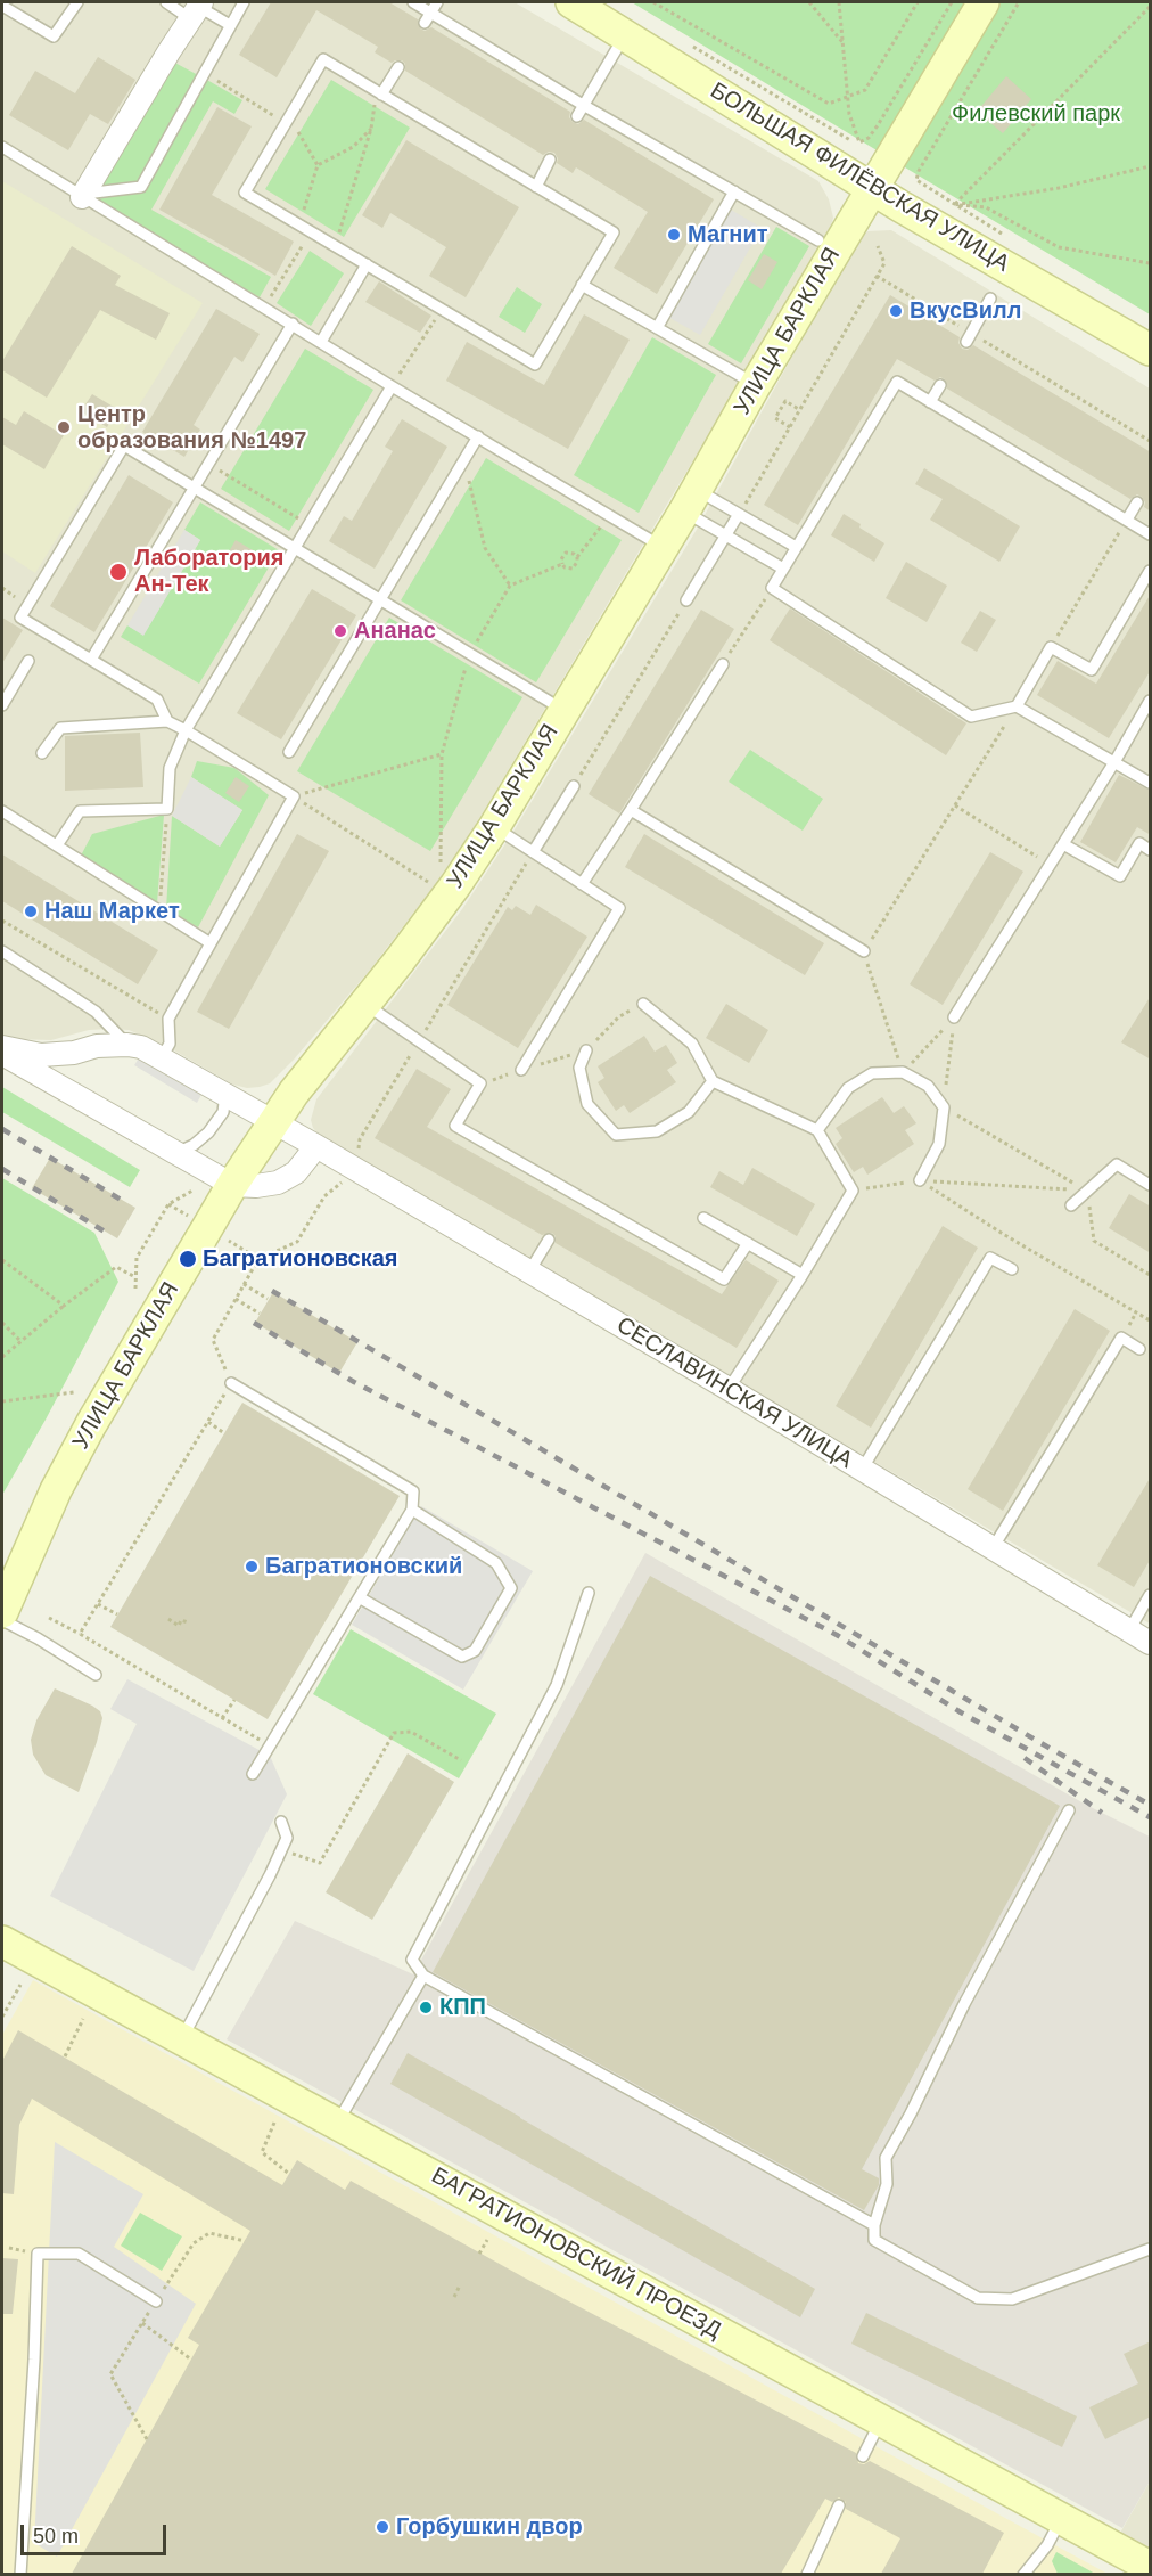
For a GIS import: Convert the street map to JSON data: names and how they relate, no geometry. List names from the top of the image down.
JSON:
{
  "streets": {
    "main road": ["БОЛЬШАЯ ФИЛЁВСКАЯ УЛИЦА", "УЛИЦА БАРКЛАЯ", "БАГРАТИОНОВСКИЙ ПРОЕЗД"],
    "street": ["СЕСЛАВИНСКАЯ УЛИЦА"]
  },
  "crossings": [
    ["БОЛЬШАЯ ФИЛЁВСКАЯ УЛИЦА", "УЛИЦА БАРКЛАЯ"],
    ["УЛИЦА БАРКЛАЯ", "СЕСЛАВИНСКАЯ УЛИЦА"]
  ],
  "parks": ["Филевский парк"],
  "places": [
    "Магнит",
    "ВкусВилл",
    "Центр образования №1497",
    "Лаборатория Ан-Тек",
    "Ананас",
    "Наш Маркет",
    "Багратионовская",
    "Багратионовский",
    "КПП",
    "Горбушкин двор"
  ],
  "scale_bar": "50 m"
}
